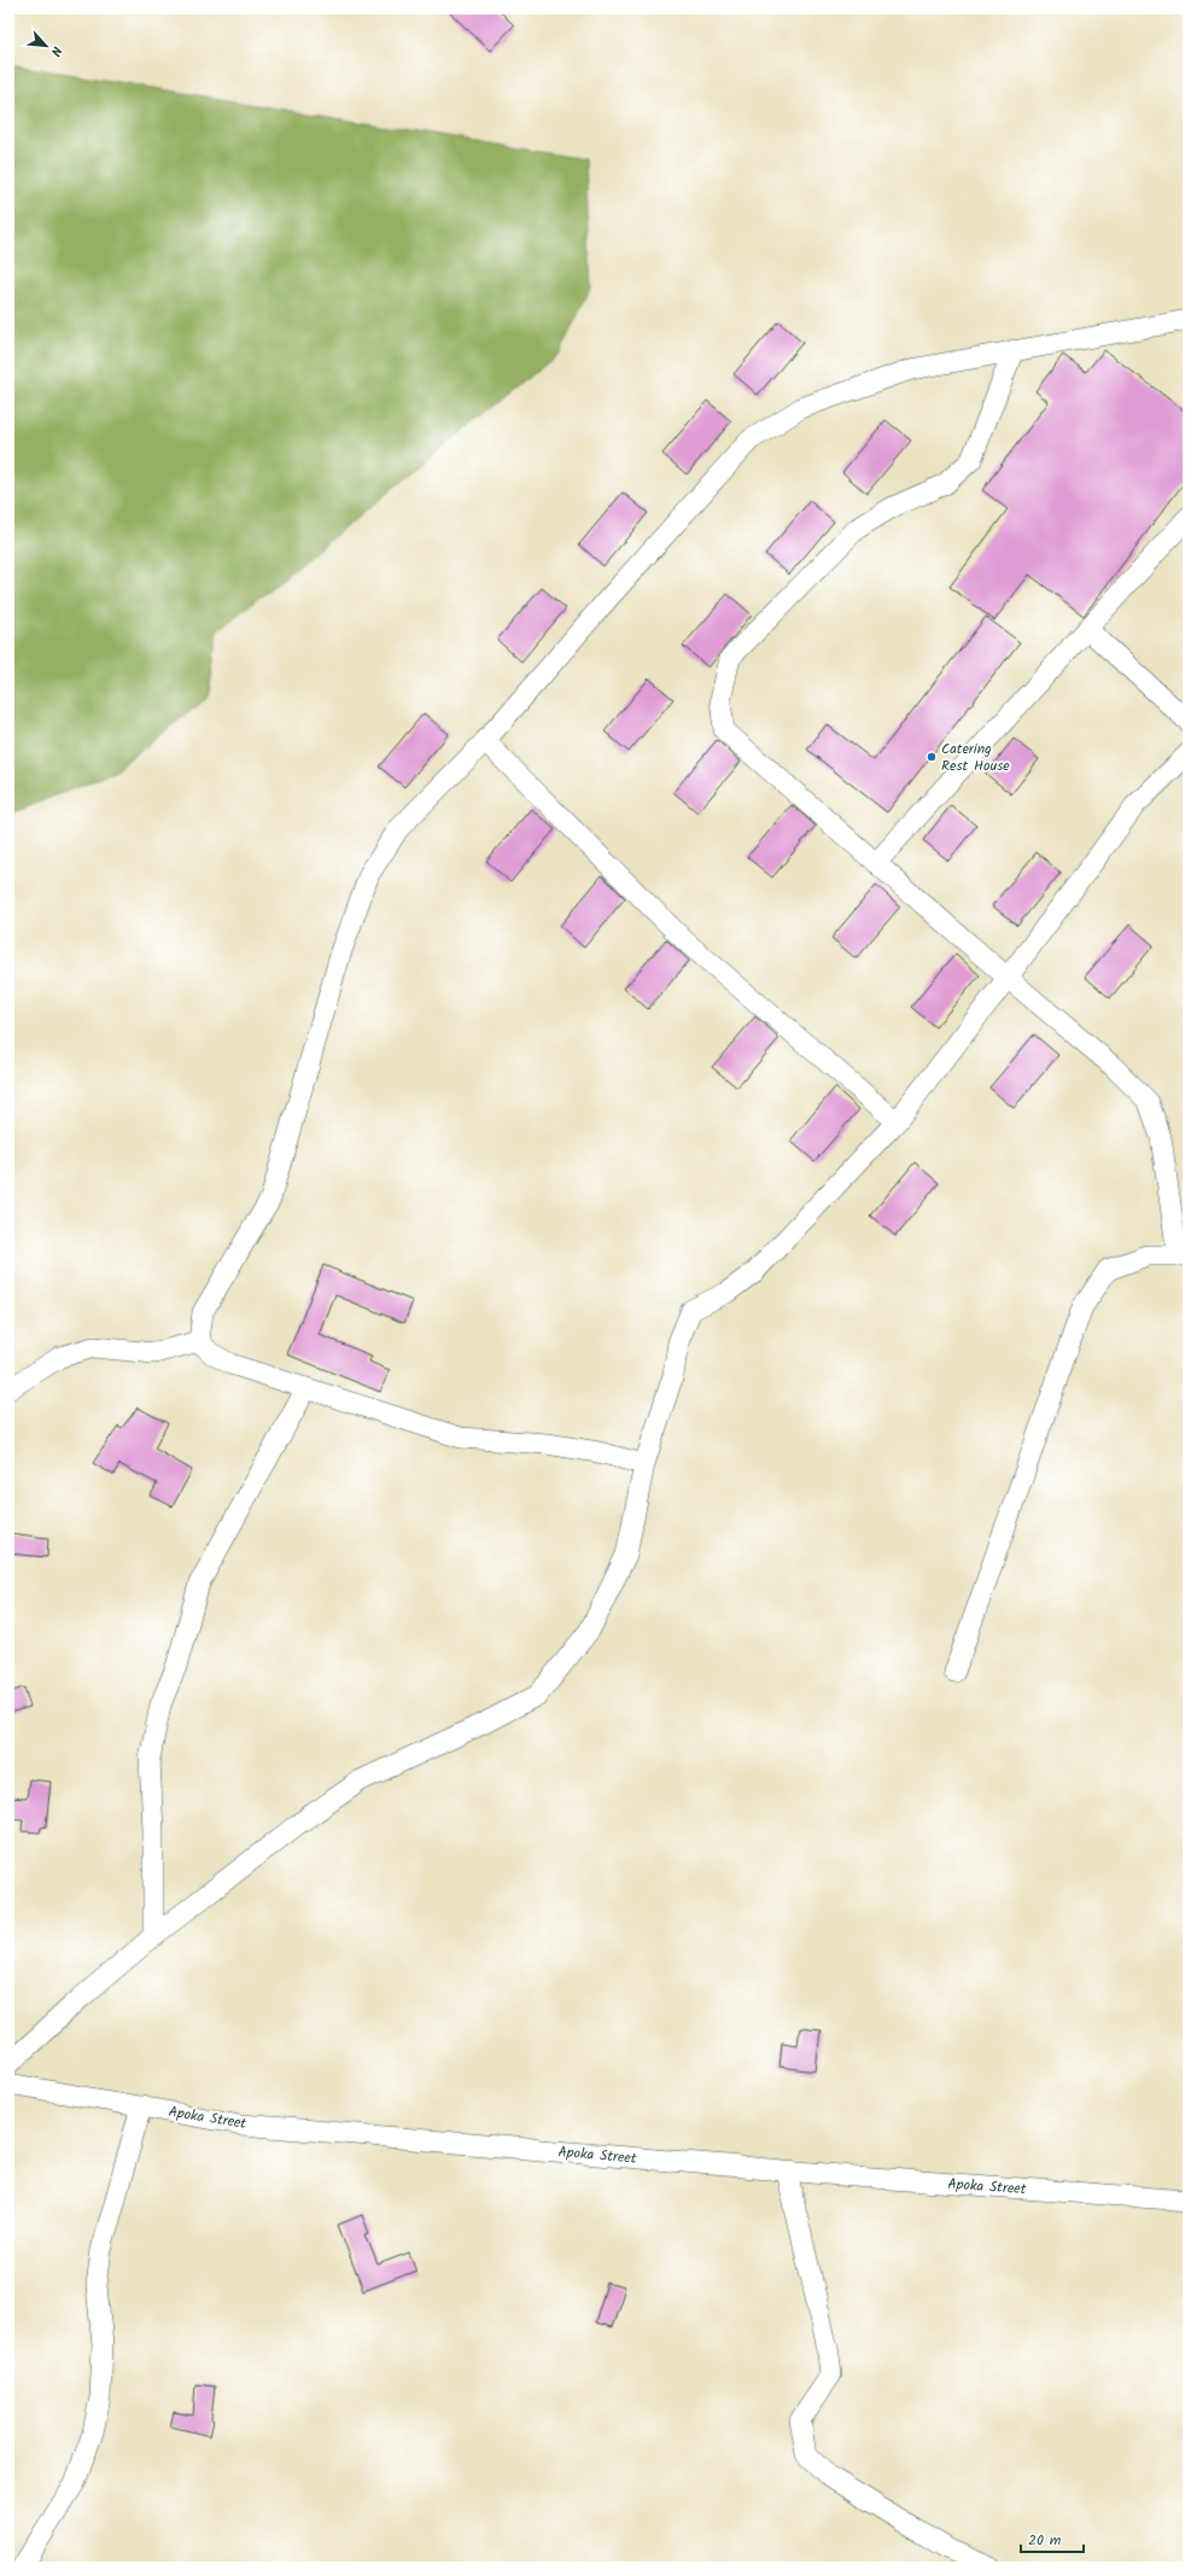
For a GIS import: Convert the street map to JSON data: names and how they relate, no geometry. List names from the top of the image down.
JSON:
{
  "streets": {
    "street": ["Apoka Street"]
  },
  "places": ["Catering Rest House"],
  "scale_bar": "20 m",
  "north": "bottom right"
}
